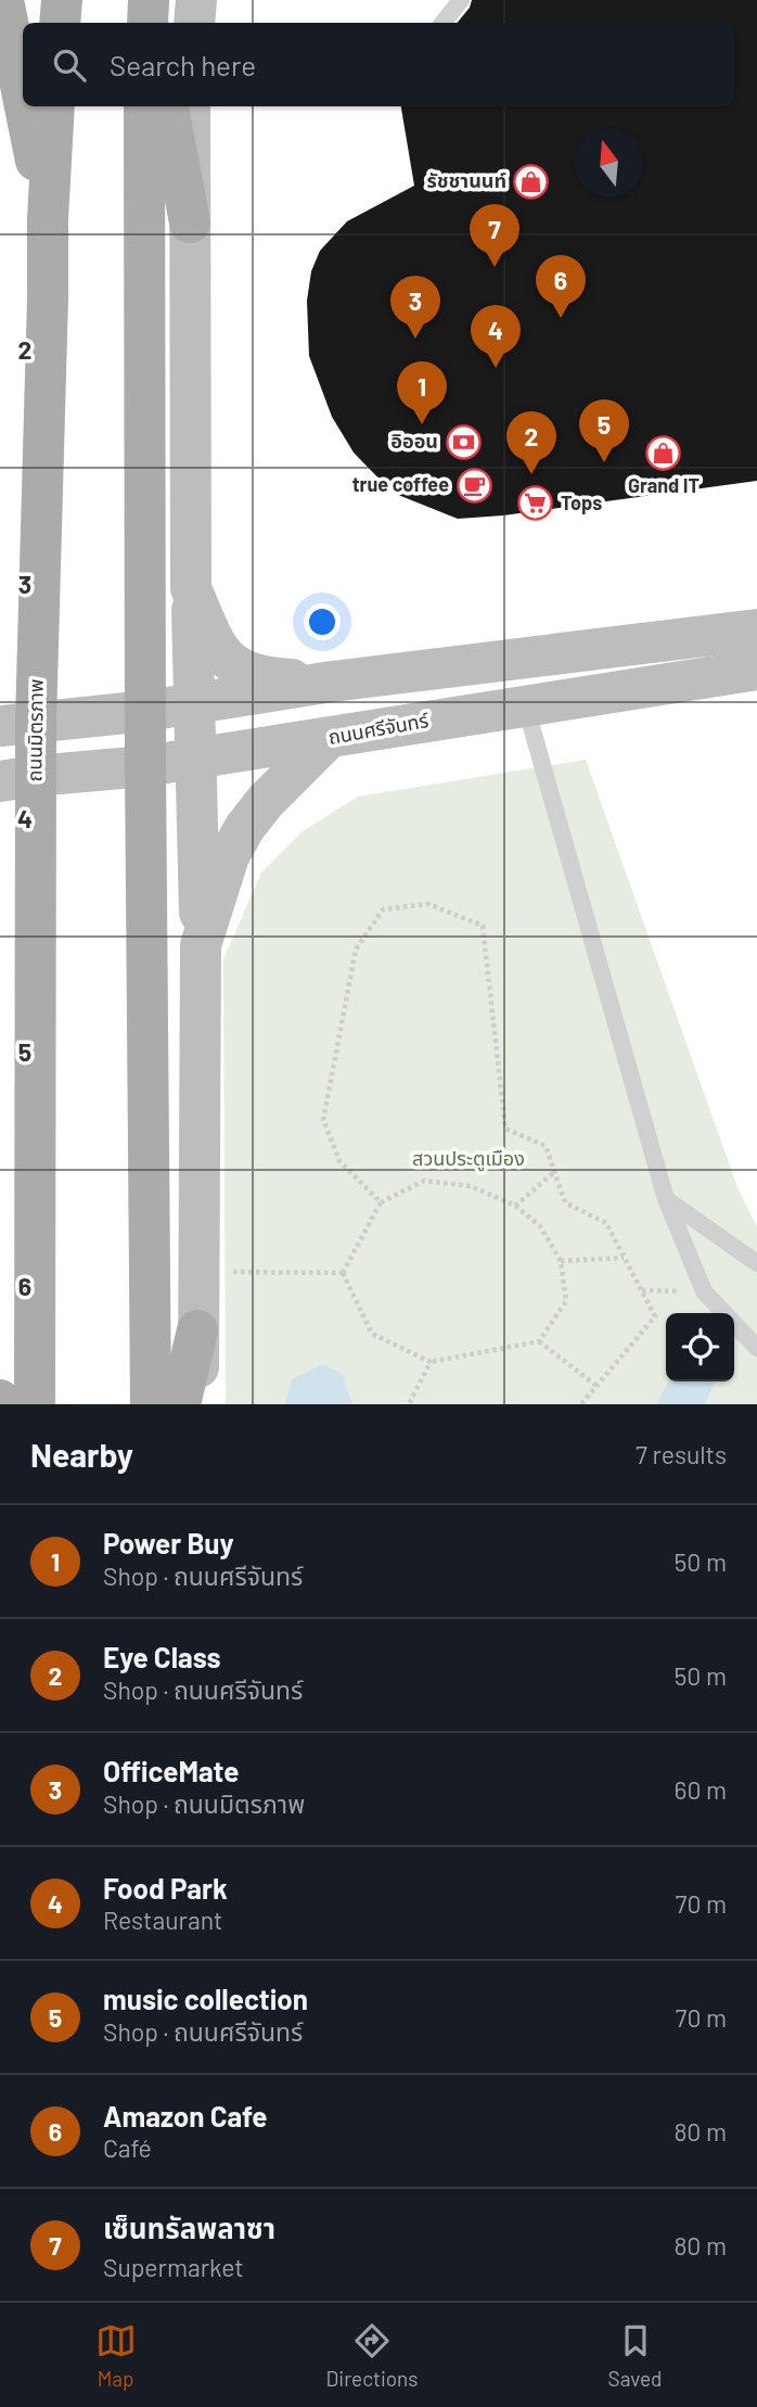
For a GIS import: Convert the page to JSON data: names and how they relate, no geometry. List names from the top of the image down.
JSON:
{
  "streets": {
    "main road": ["ถนนศรีจันทร์", "ถนนมิตรภาพ"]
  },
  "crossings": [
    ["ถนนศรีจันทร์", "ถนนมิตรภาพ"]
  ],
  "parks": ["สวนประตูเมือง"],
  "places": {
    "shop": ["รัชชานนท์", "Grand IT"],
    "bank": ["อิออน"],
    "cafe": ["true coffee"],
    "supermarket": ["Tops"]
  },
  "north": "top",
  "page": {
    "search": "Search here",
    "pins": [
      "7",
      "6",
      "3",
      "4",
      "1",
      "5",
      "2"
    ],
    "heading": ["Nearby", "7 results"],
    "list": [
      {
        "mark": "1",
        "name": "Power Buy",
        "note": "Shop · ถนนศรีจันทร์",
        "value": "50 m"
      },
      {
        "mark": "2",
        "name": "Eye Class",
        "note": "Shop · ถนนศรีจันทร์",
        "value": "50 m"
      },
      {
        "mark": "3",
        "name": "OfficeMate",
        "note": "Shop · ถนนมิตรภาพ",
        "value": "60 m"
      },
      {
        "mark": "4",
        "name": "Food Park",
        "note": "Restaurant",
        "value": "70 m"
      },
      {
        "mark": "5",
        "name": "music collection",
        "note": "Shop · ถนนศรีจันทร์",
        "value": "70 m"
      },
      {
        "mark": "6",
        "name": "Amazon Cafe",
        "note": "Café",
        "value": "80 m"
      },
      {
        "mark": "7",
        "name": "เซ็นทรัลพลาซา",
        "note": "Supermarket",
        "value": "80 m"
      }
    ],
    "nav": ["Map", "Directions", "Saved"]
  },
  "grid": {
    "rows": [
      "2",
      "3",
      "4",
      "5",
      "6"
    ]
  }
}
